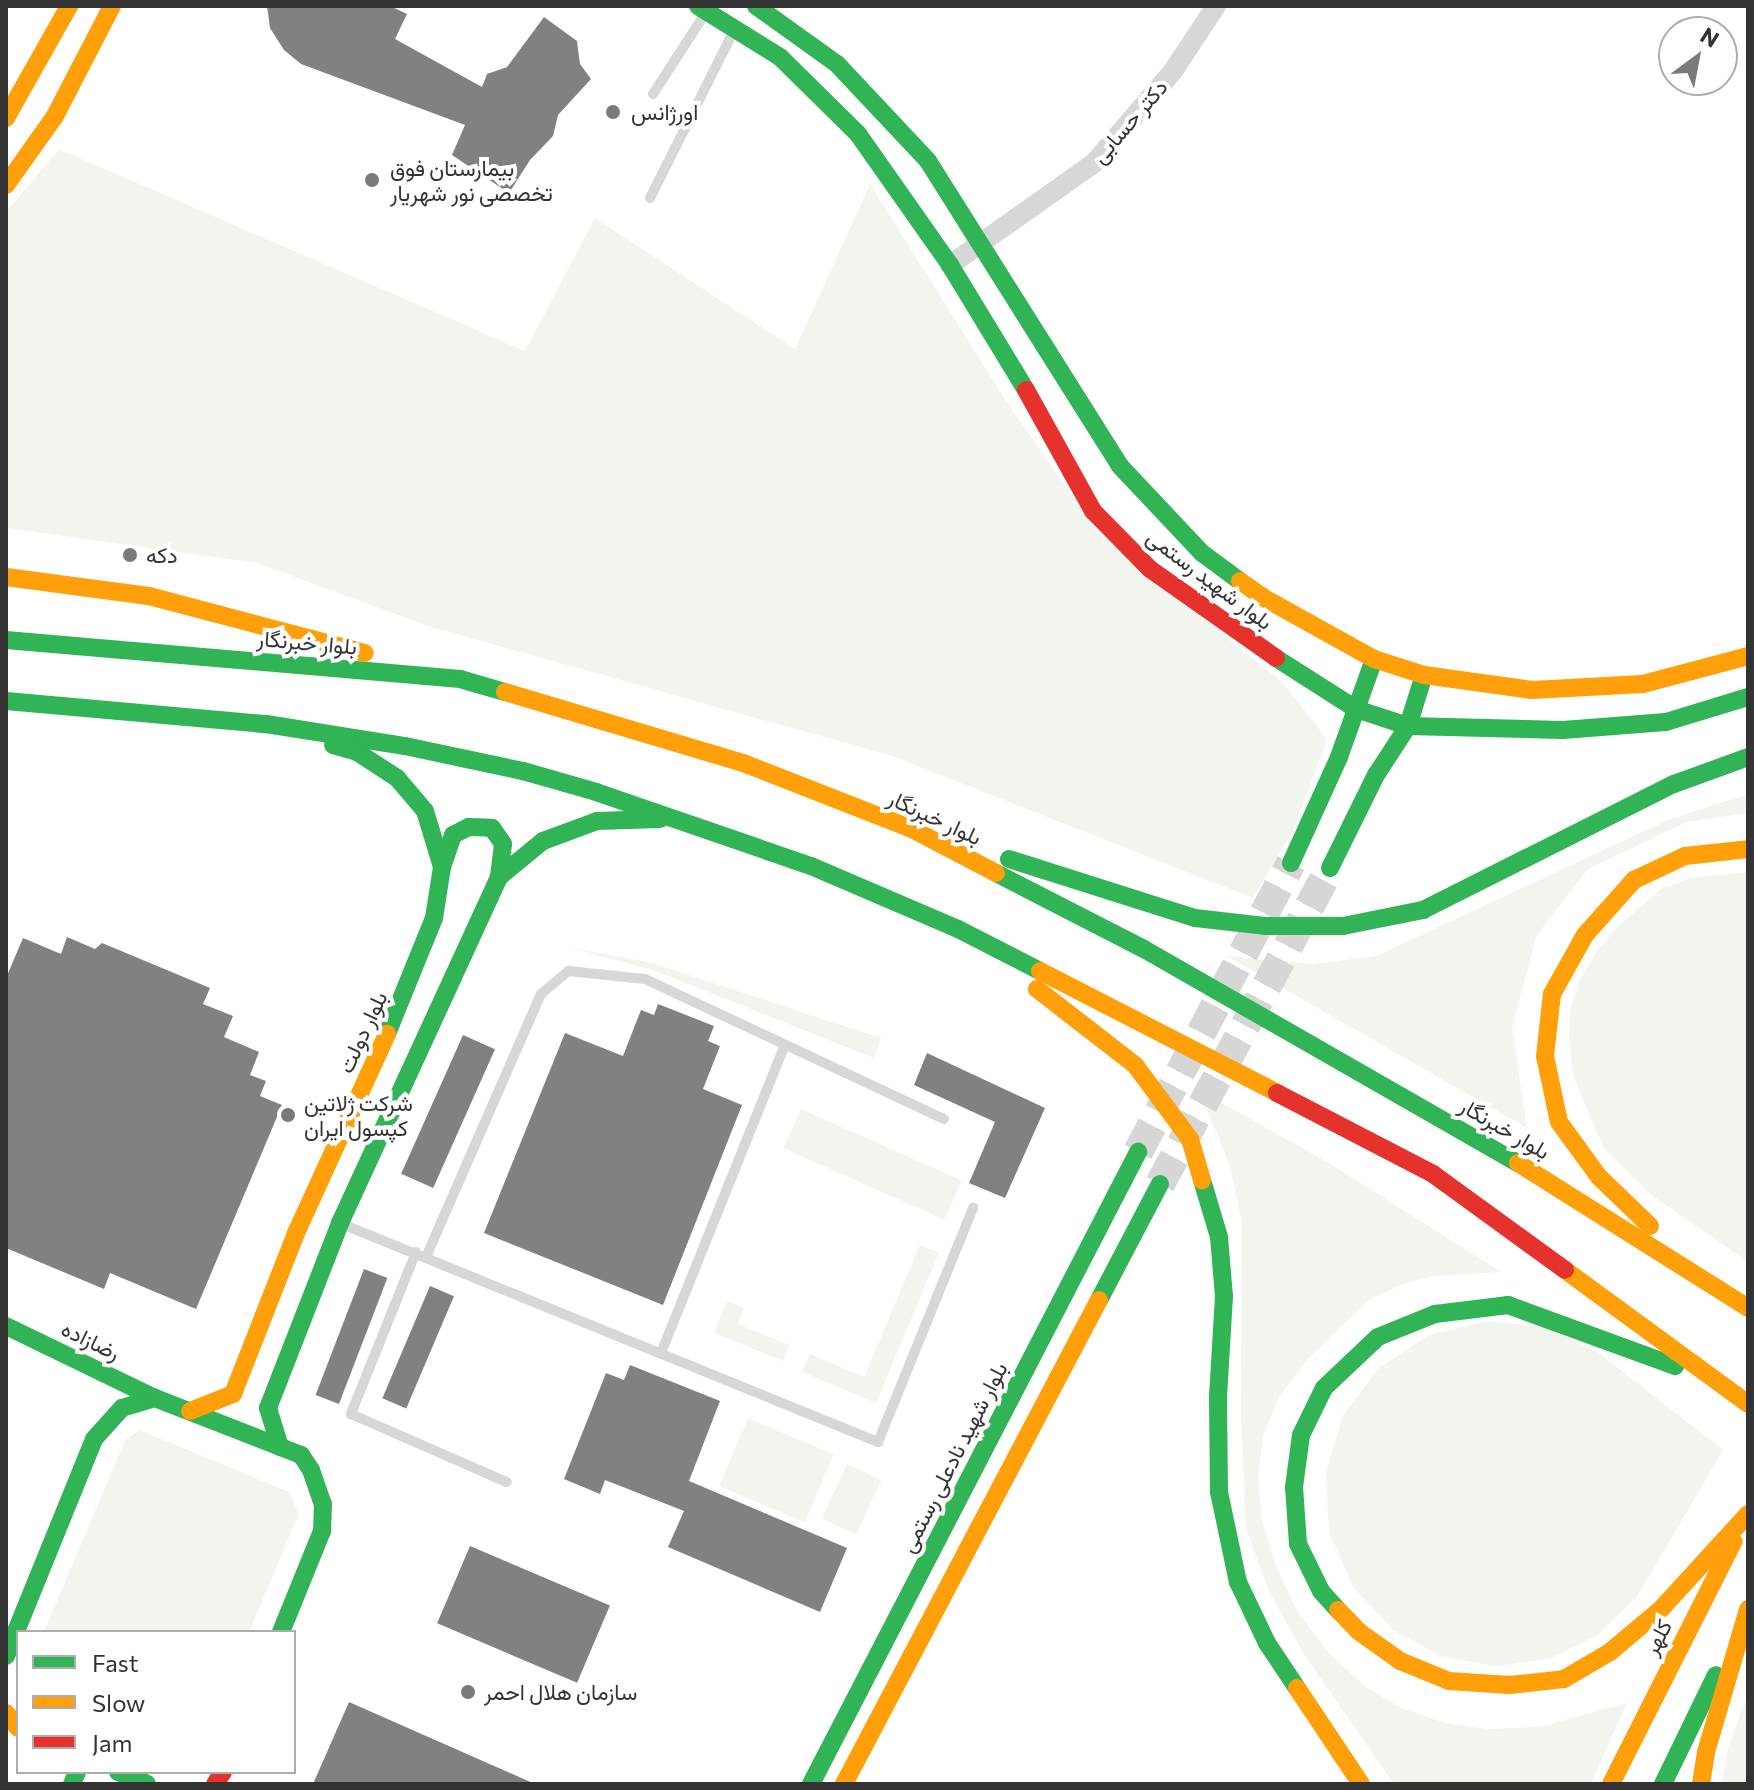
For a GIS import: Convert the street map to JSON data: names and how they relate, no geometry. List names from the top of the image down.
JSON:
{
  "streets": {
    "main road": [
      "بلوار شهید رستمی",
      "بلوار خبرنگار",
      "بلوار دولت",
      "رضازاده",
      "بلوار شهید نادعلی رستمی",
      "کلهر"
    ],
    "street": ["دکتر حسابی"]
  },
  "crossings": [
    ["دکتر حسابی", "بلوار شهید رستمی"],
    ["بلوار دولت", "رضازاده"]
  ],
  "places": [
    "اورژانس",
    "بیمارستان فوق تخصصی نور شهریار",
    "دکه",
    "شرکت ژلاتین کپسول ایران",
    "سازمان هلال احمر"
  ],
  "legend": ["Fast", "Slow", "Jam"],
  "north": "top right"
}
